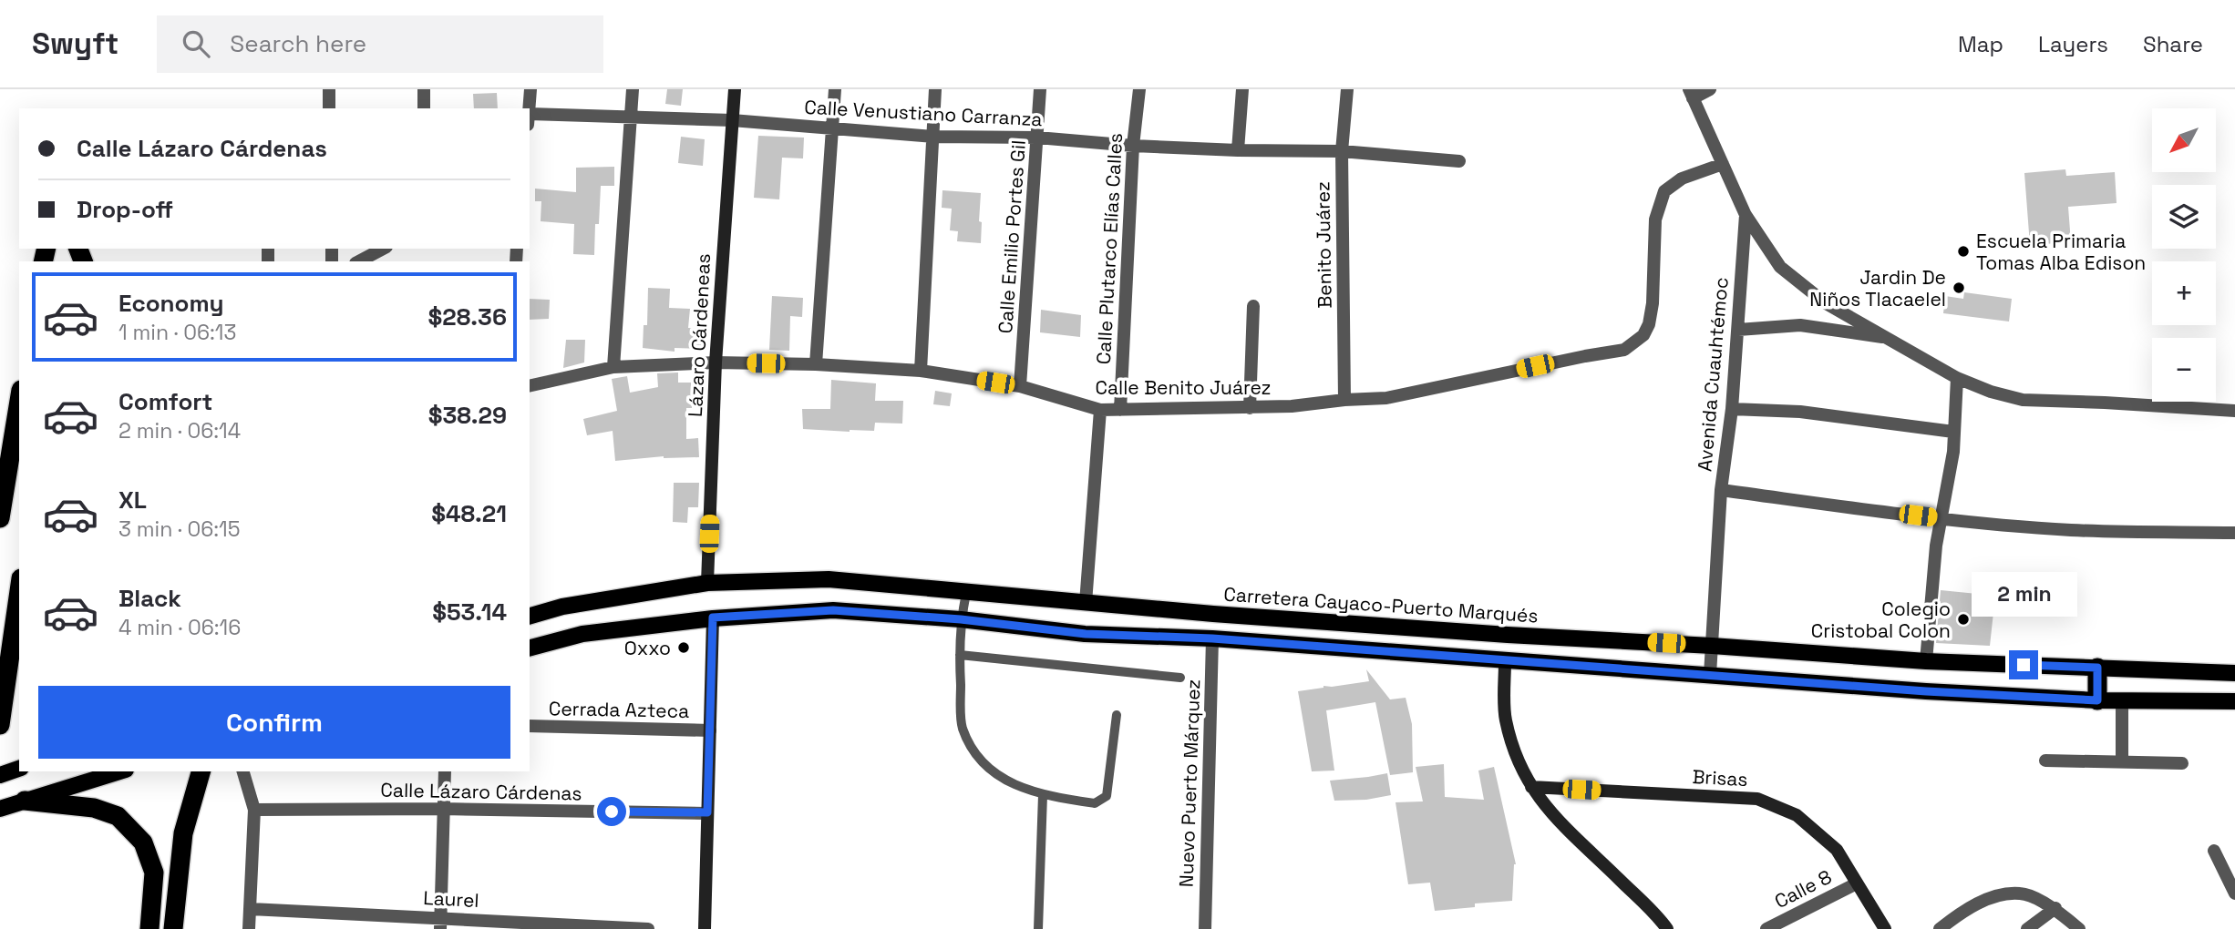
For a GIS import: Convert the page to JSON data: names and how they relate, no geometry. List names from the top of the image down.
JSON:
{
  "streets": {
    "main road": ["Carretera Cayaco-Puerto Marqués"],
    "street": [
      "Calle Venustiano Carranza",
      "Calle Emilio Portes Gil",
      "Benito Juárez",
      "Calle Plutarco Elías Calles",
      "Lázaro Cárdeneas",
      "Avenida Cuauhtémoc",
      "Calle Benito Juárez",
      "Cerrada Azteca",
      "Brisas",
      "Nuevo Puerto Márquez",
      "Calle Lázaro Cárdenas",
      "Calle 8",
      "Laurel"
    ]
  },
  "crossings": [
    ["Calle Venustiano Carranza", "Calle Emilio Portes Gil"],
    ["Calle Venustiano Carranza", "Benito Juárez"],
    ["Calle Venustiano Carranza", "Calle Plutarco Elías Calles"],
    ["Calle Venustiano Carranza", "Lázaro Cárdeneas"],
    ["Calle Emilio Portes Gil", "Calle Benito Juárez"],
    ["Benito Juárez", "Calle Benito Juárez"],
    ["Calle Plutarco Elías Calles", "Calle Benito Juárez"],
    ["Lázaro Cárdeneas", "Calle Benito Juárez"],
    ["Lázaro Cárdeneas", "Carretera Cayaco-Puerto Marqués"],
    ["Avenida Cuauhtémoc", "Calle Benito Juárez"],
    ["Avenida Cuauhtémoc", "Carretera Cayaco-Puerto Marqués"],
    ["Brisas", "Calle 8"]
  ],
  "places": [
    "Escuela Primaria Tomas Alba Edison",
    "Jardin De Niños Tlacaelel",
    "Colegio Cristobal Colon",
    "Oxxo"
  ],
  "north": "bottom left",
  "page": {
    "header": "Swyft",
    "search": "Search here",
    "nav": ["Map", "Layers", "Share"],
    "map_buttons": ["+", "−"],
    "banner": ["Calle Lázaro Cárdenas", "Drop-off"],
    "list": [
      {
        "name": "Economy",
        "note": "1 min · 06:13",
        "value": "$28.36"
      },
      {
        "name": "Comfort",
        "note": "2 min · 06:14",
        "value": "$38.29"
      },
      {
        "name": "XL",
        "note": "3 min · 06:15",
        "value": "$48.21"
      },
      {
        "name": "Black",
        "note": "4 min · 06:16",
        "value": "$53.14"
      }
    ],
    "bubble": "2 min",
    "buttons": "Confirm"
  }
}
